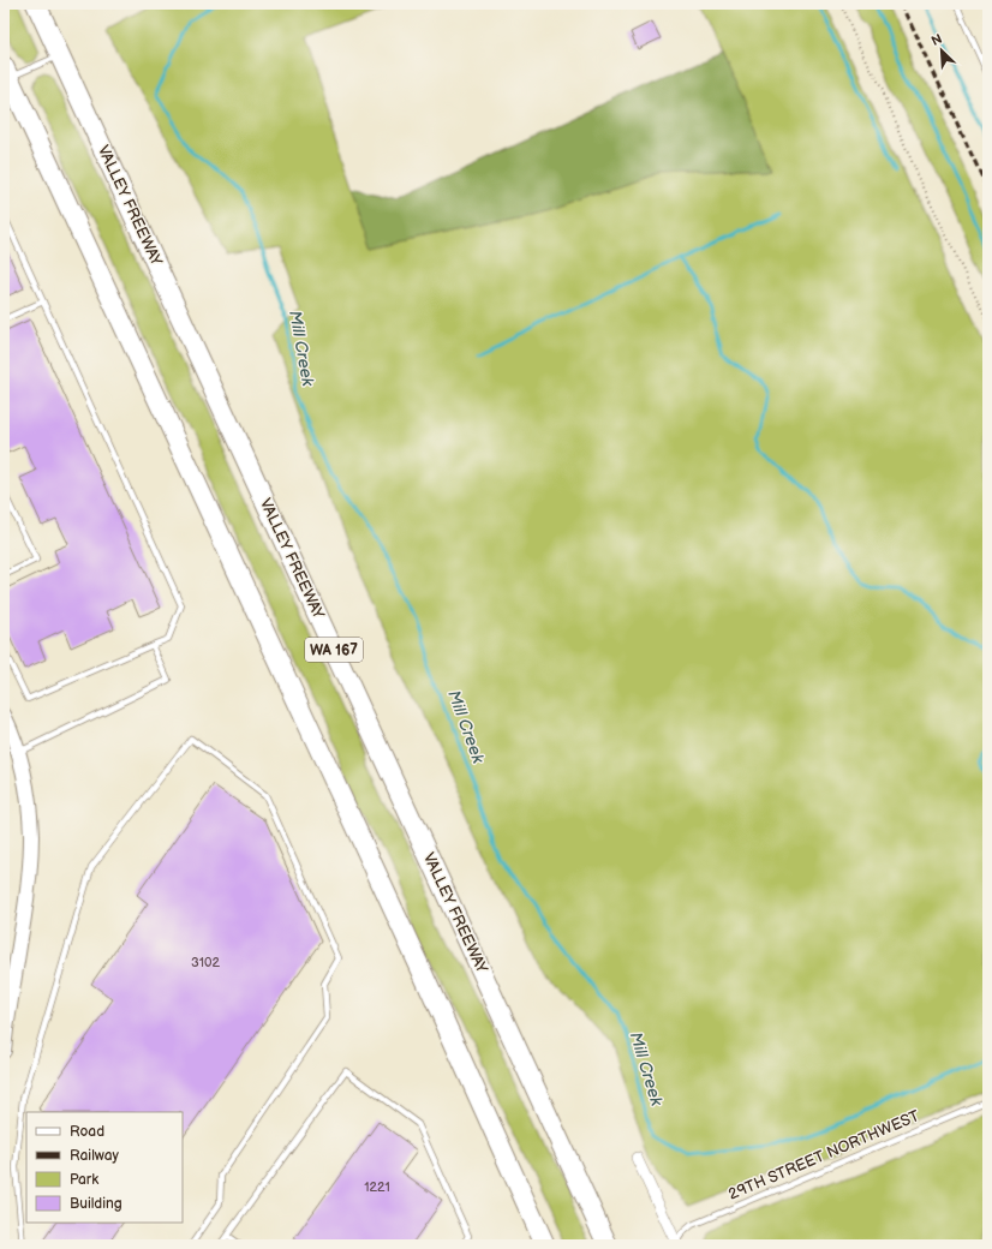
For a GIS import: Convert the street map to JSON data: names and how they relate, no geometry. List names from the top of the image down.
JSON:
{
  "streets": {
    "highway": ["VALLEY FREEWAY", "WA 167"],
    "lane": ["29TH STREET NORTHWEST"]
  },
  "water": ["Mill Creek"],
  "house_numbers": ["3102", "1221"],
  "legend": [
    "Road",
    "Railway",
    "Park",
    "Building"
  ],
  "north": "top left"
}
